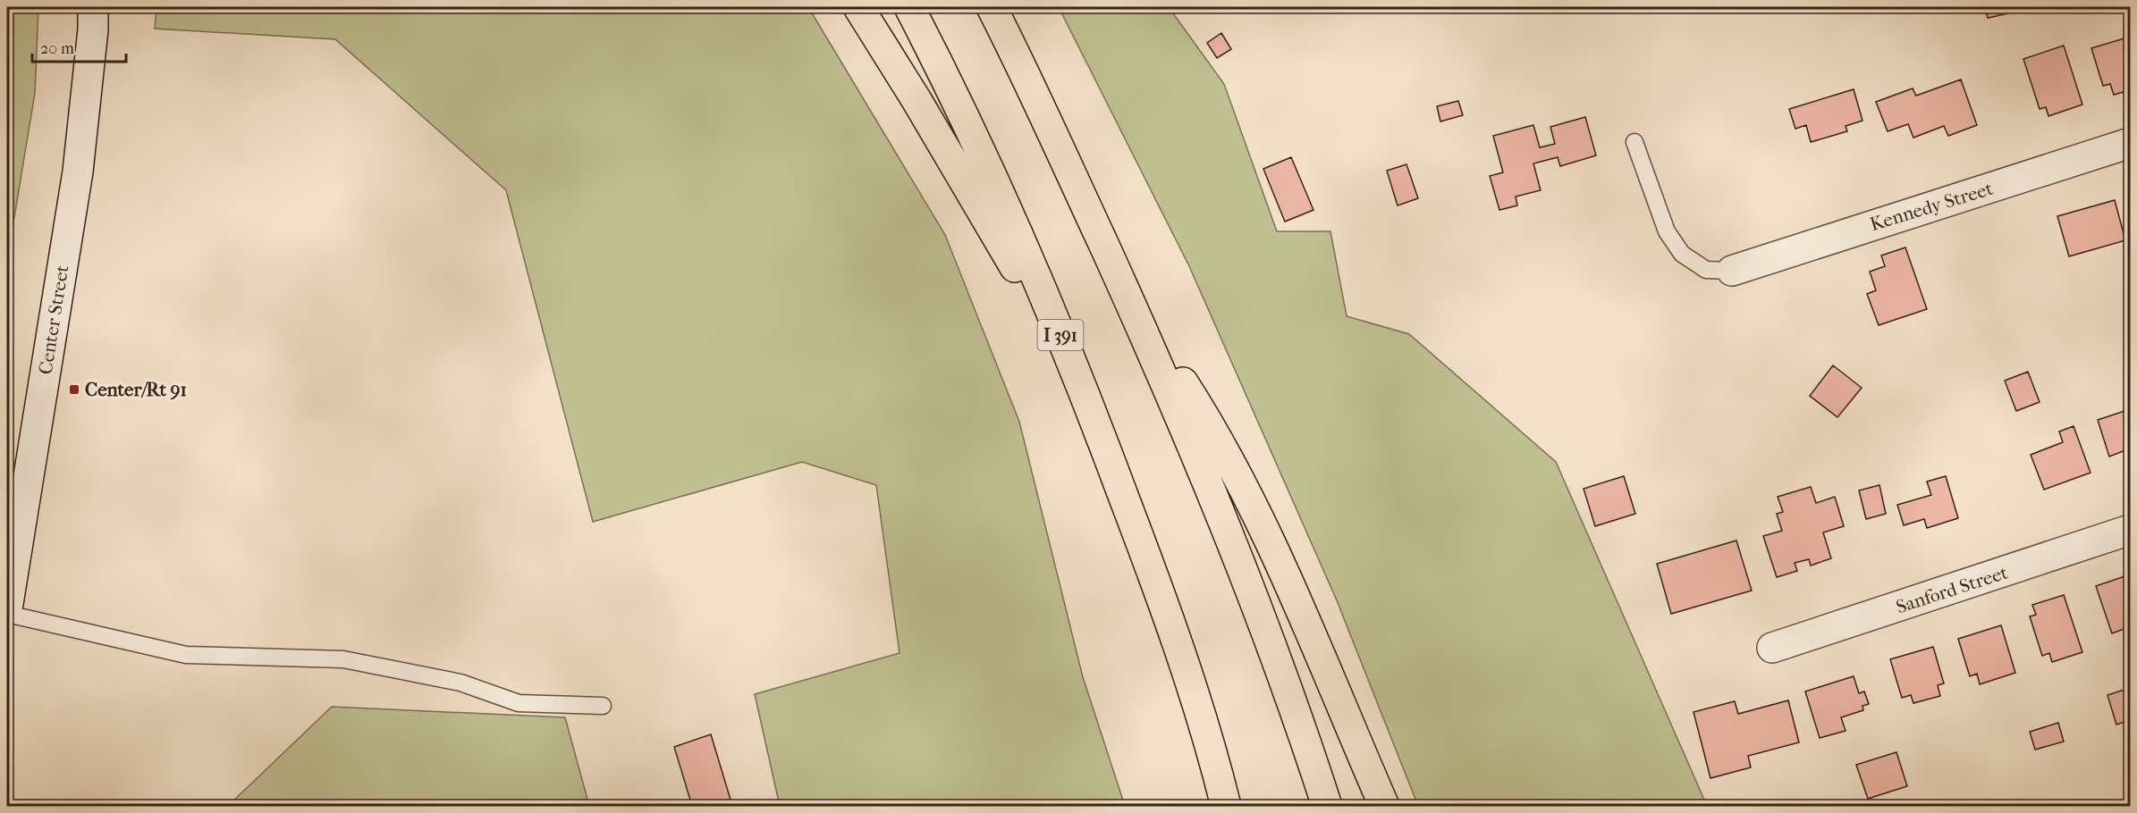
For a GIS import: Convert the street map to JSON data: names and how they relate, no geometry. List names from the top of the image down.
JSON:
{
  "streets": {
    "highway": ["I 391"],
    "street": ["Kennedy Street", "Center Street", "Sanford Street"]
  },
  "places": {
    "transit": ["Center/Rt 91"]
  },
  "scale_bar": "20 m"
}
